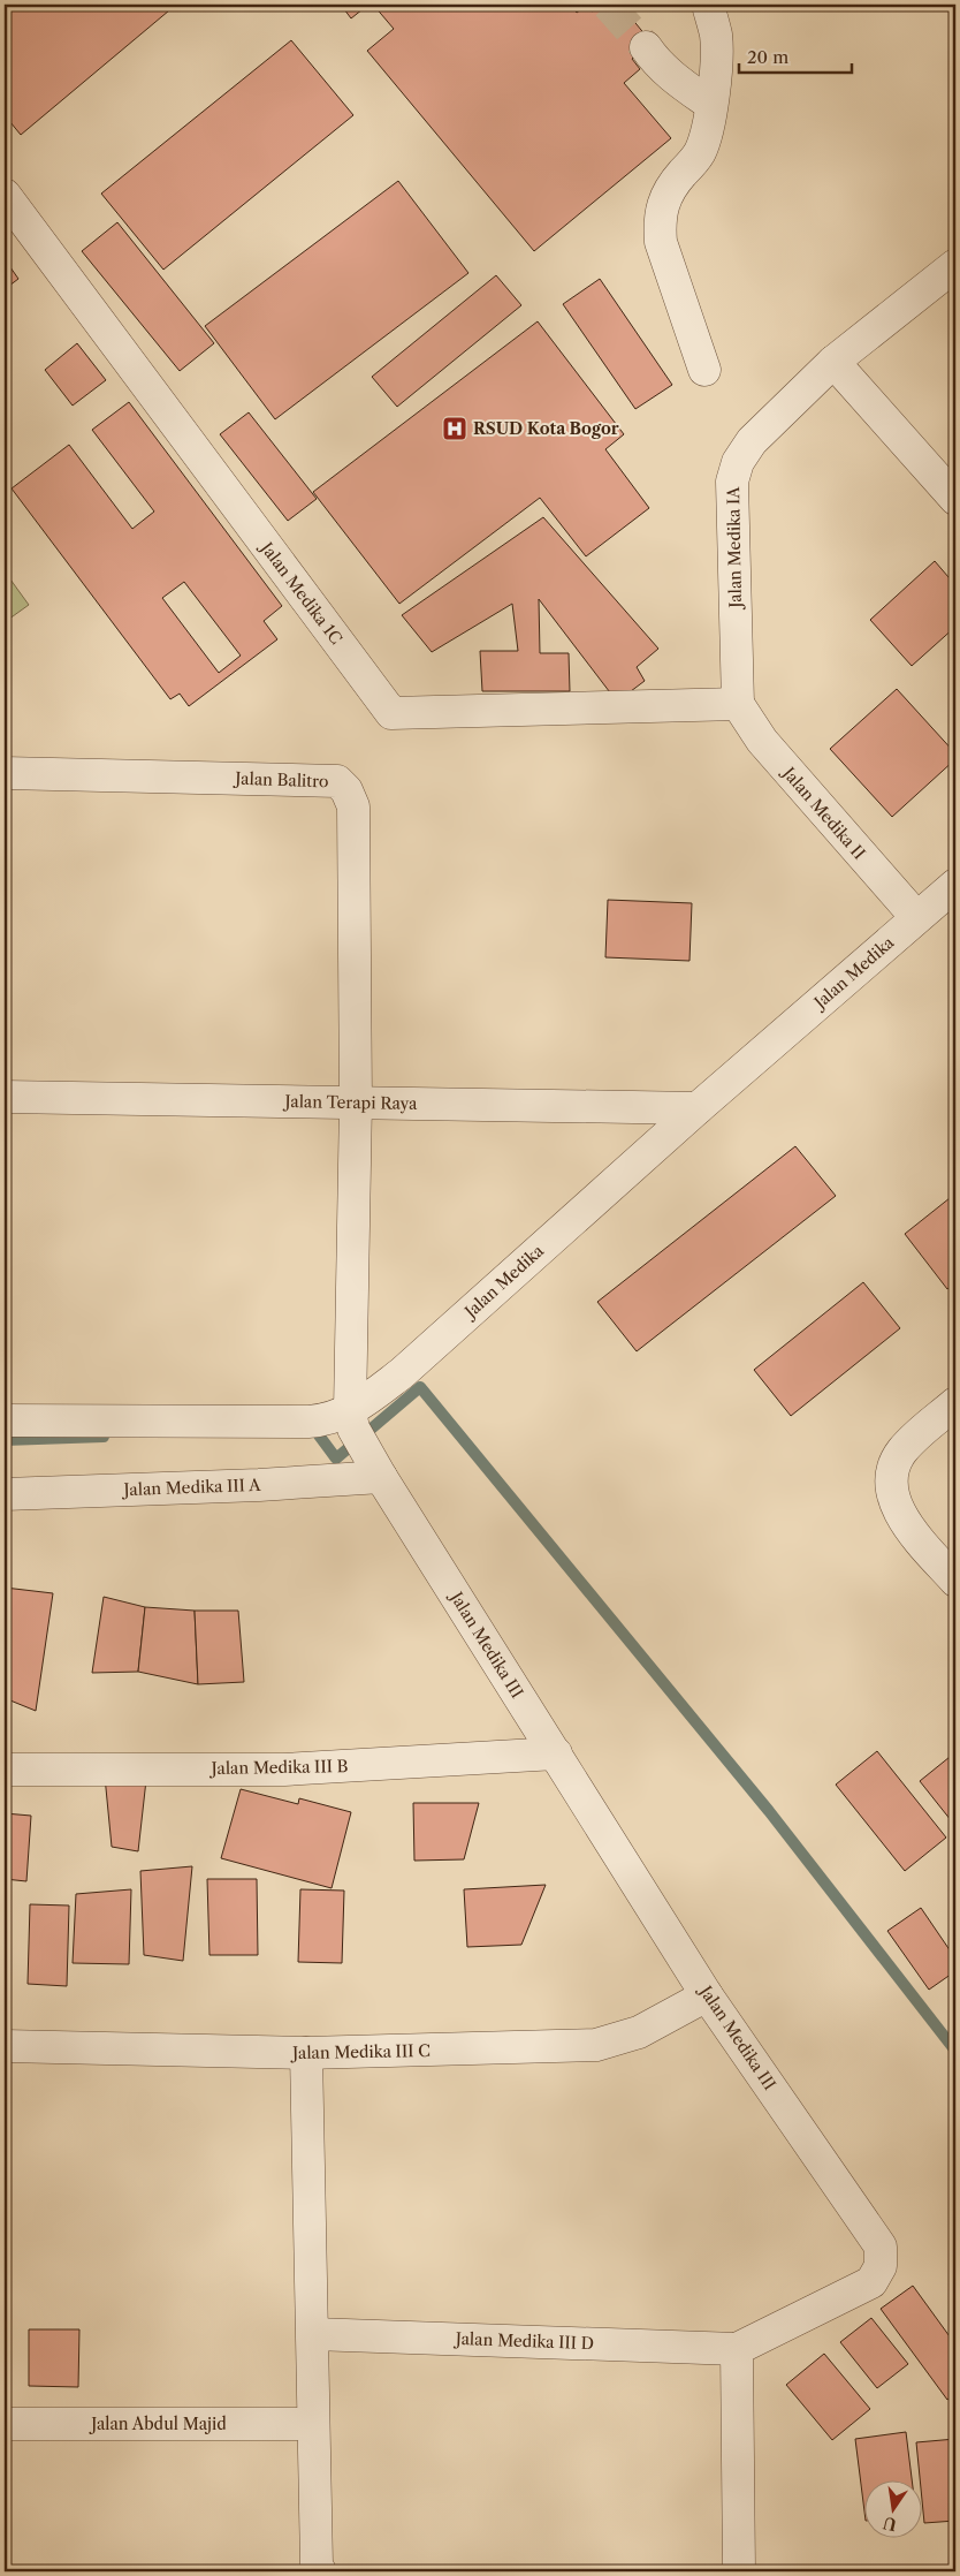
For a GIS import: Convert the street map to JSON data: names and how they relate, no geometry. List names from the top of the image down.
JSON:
{
  "streets": {
    "street": [
      "Jalan Medika IA",
      "Jalan Medika 1C",
      "Jalan Balitro",
      "Jalan Medika II",
      "Jalan Medika",
      "Jalan Terapi Raya",
      "Jalan Medika III A",
      "Jalan Medika III",
      "Jalan Medika III B",
      "Jalan Medika III C",
      "Jalan Medika III D",
      "Jalan Abdul Majid"
    ]
  },
  "crossings": [
    ["Jalan Medika IA", "Jalan Medika 1C"],
    ["Jalan Medika IA", "Jalan Medika II"],
    ["Jalan Medika 1C", "Jalan Medika II"],
    ["Jalan Balitro", "Jalan Terapi Raya"],
    ["Jalan Medika II", "Jalan Medika"],
    ["Jalan Medika", "Jalan Terapi Raya"],
    ["Jalan Medika", "Jalan Medika III"],
    ["Jalan Medika III A", "Jalan Medika III"],
    ["Jalan Medika III", "Jalan Medika III B"],
    ["Jalan Medika III", "Jalan Medika III C"],
    ["Jalan Medika III", "Jalan Medika III D"]
  ],
  "places": {
    "hospital": ["RSUD Kota Bogor"]
  },
  "scale_bar": "20 m",
  "north": "bottom"
}
